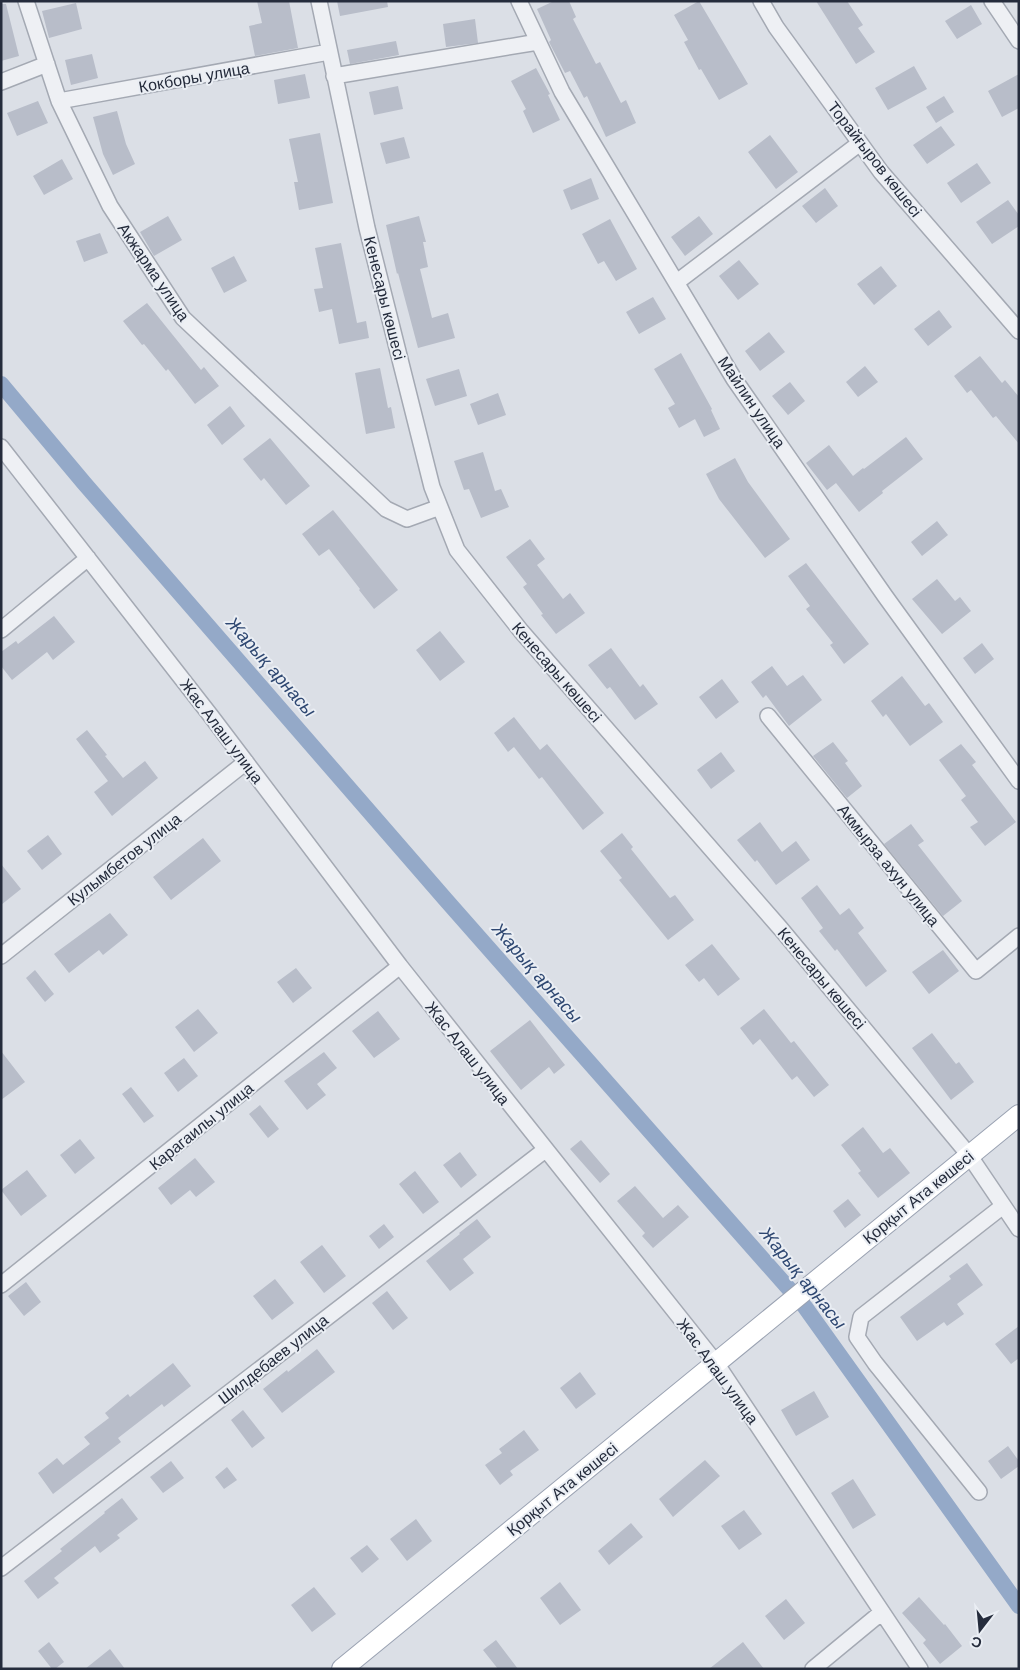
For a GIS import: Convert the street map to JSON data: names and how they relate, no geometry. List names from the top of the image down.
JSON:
{
  "streets": {
    "main road": ["Қорқыт Ата көшесі"],
    "street": [
      "Кокборы улица",
      "Торайғыров көшесі",
      "Акжарма улица",
      "Кенесары көшесі",
      "Майлин улица",
      "Жас Алаш улица",
      "Кулымбетов улица",
      "Акмырза ахун улица",
      "Карагаилы улица",
      "Шилдебаев улица"
    ]
  },
  "crossings": [
    ["Кокборы улица", "Акжарма улица"],
    ["Кокборы улица", "Кенесары көшесі"],
    ["Акжарма улица", "Кенесары көшесі"],
    ["Кенесары көшесі", "Қорқыт Ата көшесі"],
    ["Жас Алаш улица", "Кулымбетов улица"],
    ["Жас Алаш улица", "Карагаилы улица"],
    ["Жас Алаш улица", "Қорқыт Ата көшесі"],
    ["Жас Алаш улица", "Шилдебаев улица"]
  ],
  "water": ["Жарық арнасы"],
  "north": "bottom"
}
